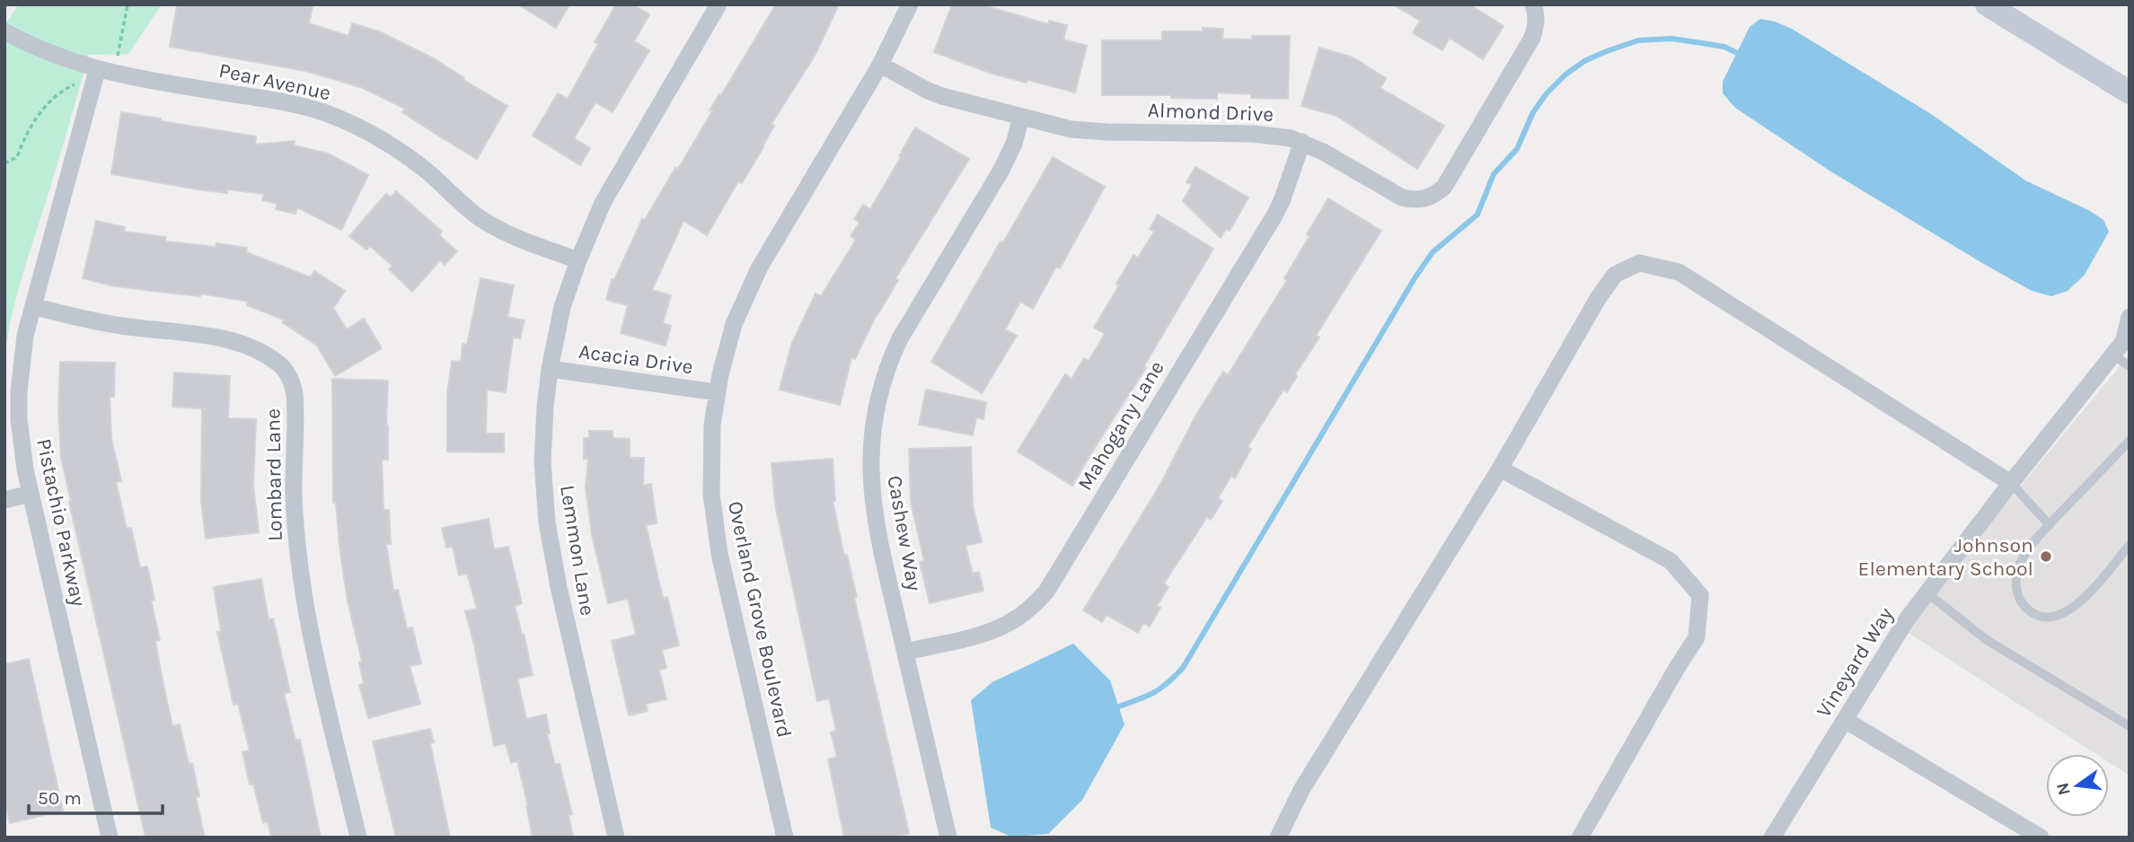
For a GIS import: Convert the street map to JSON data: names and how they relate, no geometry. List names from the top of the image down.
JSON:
{
  "streets": {
    "street": [
      "Pear Avenue",
      "Almond Drive",
      "Acacia Drive",
      "Mahogany Lane",
      "Lombard Lane",
      "Pistachio Parkway",
      "Cashew Way",
      "Lemmon Lane",
      "Overland Grove Boulevard",
      "Vineyard Way"
    ]
  },
  "crossings": [
    ["Pear Avenue", "Pistachio Parkway"],
    ["Pear Avenue", "Lemmon Lane"],
    ["Almond Drive", "Mahogany Lane"],
    ["Almond Drive", "Cashew Way"],
    ["Almond Drive", "Overland Grove Boulevard"],
    ["Acacia Drive", "Lemmon Lane"],
    ["Acacia Drive", "Overland Grove Boulevard"],
    ["Mahogany Lane", "Cashew Way"],
    ["Lombard Lane", "Pistachio Parkway"]
  ],
  "places": ["Johnson Elementary School"],
  "scale_bar": "50 m",
  "north": "left"
}
